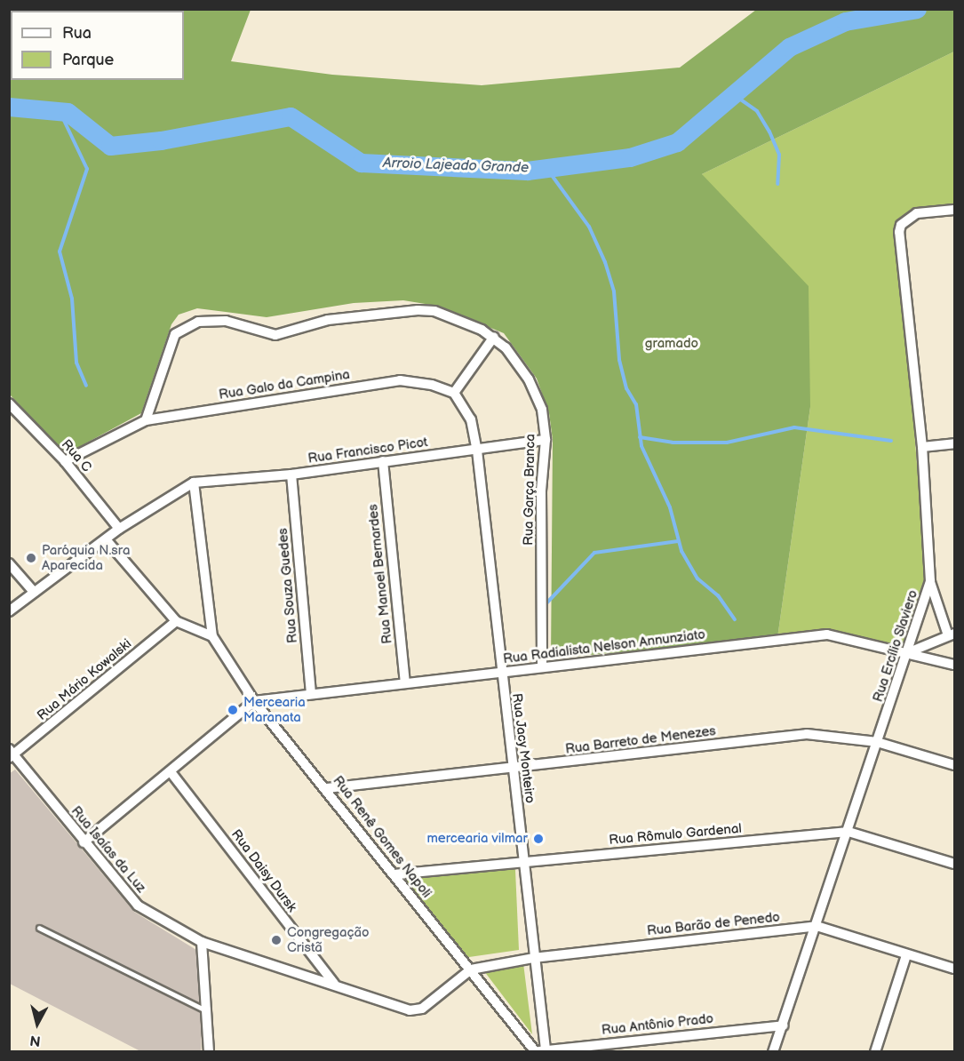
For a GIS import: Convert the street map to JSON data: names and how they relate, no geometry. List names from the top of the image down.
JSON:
{
  "streets": {
    "street": [
      "Rua Galo da Campina",
      "Rua Francisco Picot",
      "Rua C",
      "Rua Garça Branca",
      "Rua Manoel Bernardes",
      "Rua Souza Guedes",
      "Rua Ercílio Slaviero",
      "Rua Radialista Nelson Annunziato",
      "Rua Mário Kowalski",
      "Rua Barreto de Menezes",
      "Rua Jacy Monteiro",
      "Rua Rômulo Gardenal",
      "Rua Renê Gomes Napoli",
      "Rua Isaías da Luz",
      "Rua Daisy Dursk",
      "Rua Barão de Penedo",
      "Rua Antônio Prado"
    ]
  },
  "crossings": [
    ["Rua Galo da Campina", "Rua C"],
    ["Rua Galo da Campina", "Rua Garça Branca"],
    ["Rua Francisco Picot", "Rua Garça Branca"],
    ["Rua Francisco Picot", "Rua Manoel Bernardes"],
    ["Rua Francisco Picot", "Rua Souza Guedes"],
    ["Rua Francisco Picot", "Rua Jacy Monteiro"],
    ["Rua Francisco Picot", "Rua Renê Gomes Napoli"],
    ["Rua Garça Branca", "Rua Radialista Nelson Annunziato"],
    ["Rua Manoel Bernardes", "Rua Radialista Nelson Annunziato"],
    ["Rua Souza Guedes", "Rua Radialista Nelson Annunziato"],
    ["Rua Ercílio Slaviero", "Rua Radialista Nelson Annunziato"],
    ["Rua Ercílio Slaviero", "Rua Barreto de Menezes"],
    ["Rua Ercílio Slaviero", "Rua Rômulo Gardenal"],
    ["Rua Ercílio Slaviero", "Rua Barão de Penedo"],
    ["Rua Ercílio Slaviero", "Rua Antônio Prado"],
    ["Rua Radialista Nelson Annunziato", "Rua Jacy Monteiro"],
    ["Rua Radialista Nelson Annunziato", "Rua Renê Gomes Napoli"],
    ["Rua Mário Kowalski", "Rua Isaías da Luz"],
    ["Rua Barreto de Menezes", "Rua Jacy Monteiro"],
    ["Rua Barreto de Menezes", "Rua Renê Gomes Napoli"],
    ["Rua Jacy Monteiro", "Rua Rômulo Gardenal"],
    ["Rua Jacy Monteiro", "Rua Renê Gomes Napoli"],
    ["Rua Jacy Monteiro", "Rua Barão de Penedo"],
    ["Rua Jacy Monteiro", "Rua Antônio Prado"],
    ["Rua Rômulo Gardenal", "Rua Renê Gomes Napoli"],
    ["Rua Renê Gomes Napoli", "Rua Isaías da Luz"],
    ["Rua Renê Gomes Napoli", "Rua Barão de Penedo"],
    ["Rua Renê Gomes Napoli", "Rua Antônio Prado"],
    ["Rua Isaías da Luz", "Rua Daisy Dursk"],
    ["Rua Isaías da Luz", "Rua Barão de Penedo"]
  ],
  "water": ["Arroio Lajeado Grande"],
  "parks": ["gramado"],
  "places": [
    "Paróquia N.sra Aparecida",
    "Mercearia Maranata",
    "mercearia vilmar",
    "Congregação Cristã"
  ],
  "legend": ["Rua", "Parque"],
  "north": "bottom"
}
